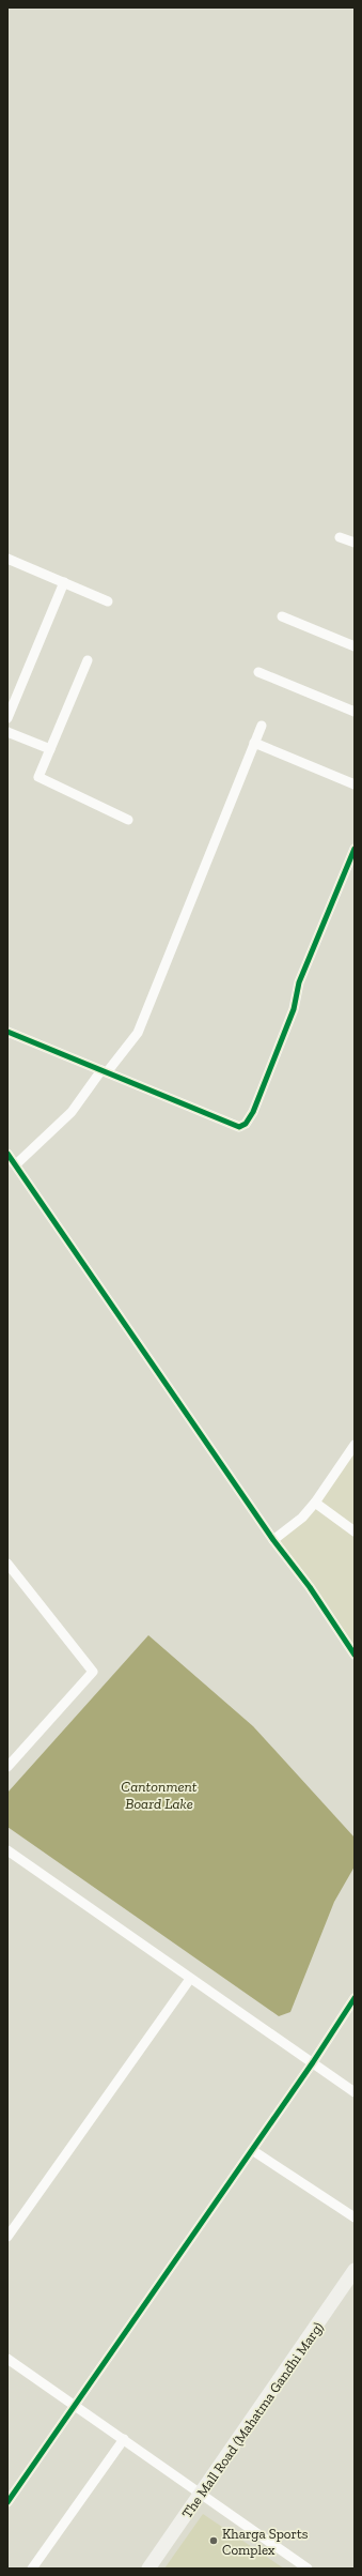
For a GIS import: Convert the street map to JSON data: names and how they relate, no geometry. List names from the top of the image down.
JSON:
{
  "streets": {
    "street": ["The Mall Road (Mahatma Gandhi Marg)"]
  },
  "water": ["Cantonment Board Lake"],
  "places": ["Kharga Sports Complex"]
}
